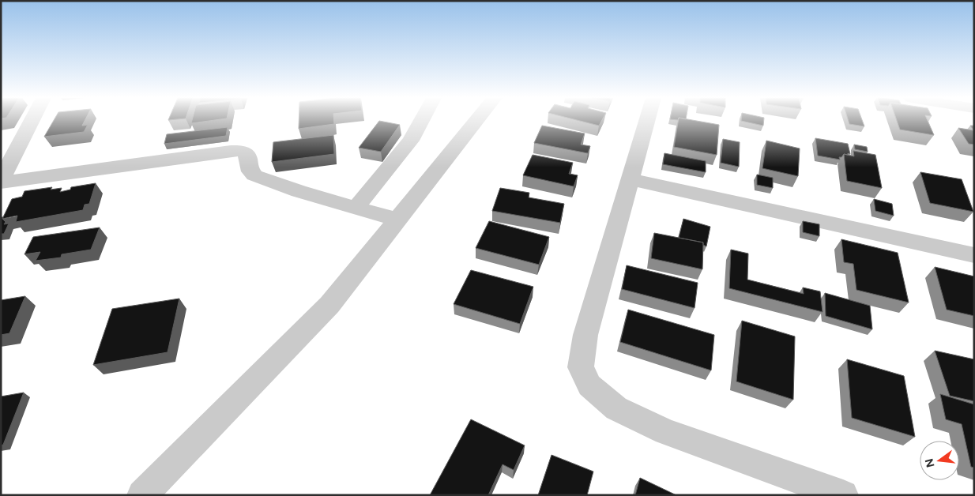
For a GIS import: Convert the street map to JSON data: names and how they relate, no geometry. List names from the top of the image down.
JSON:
{
  "north": "left"
}
